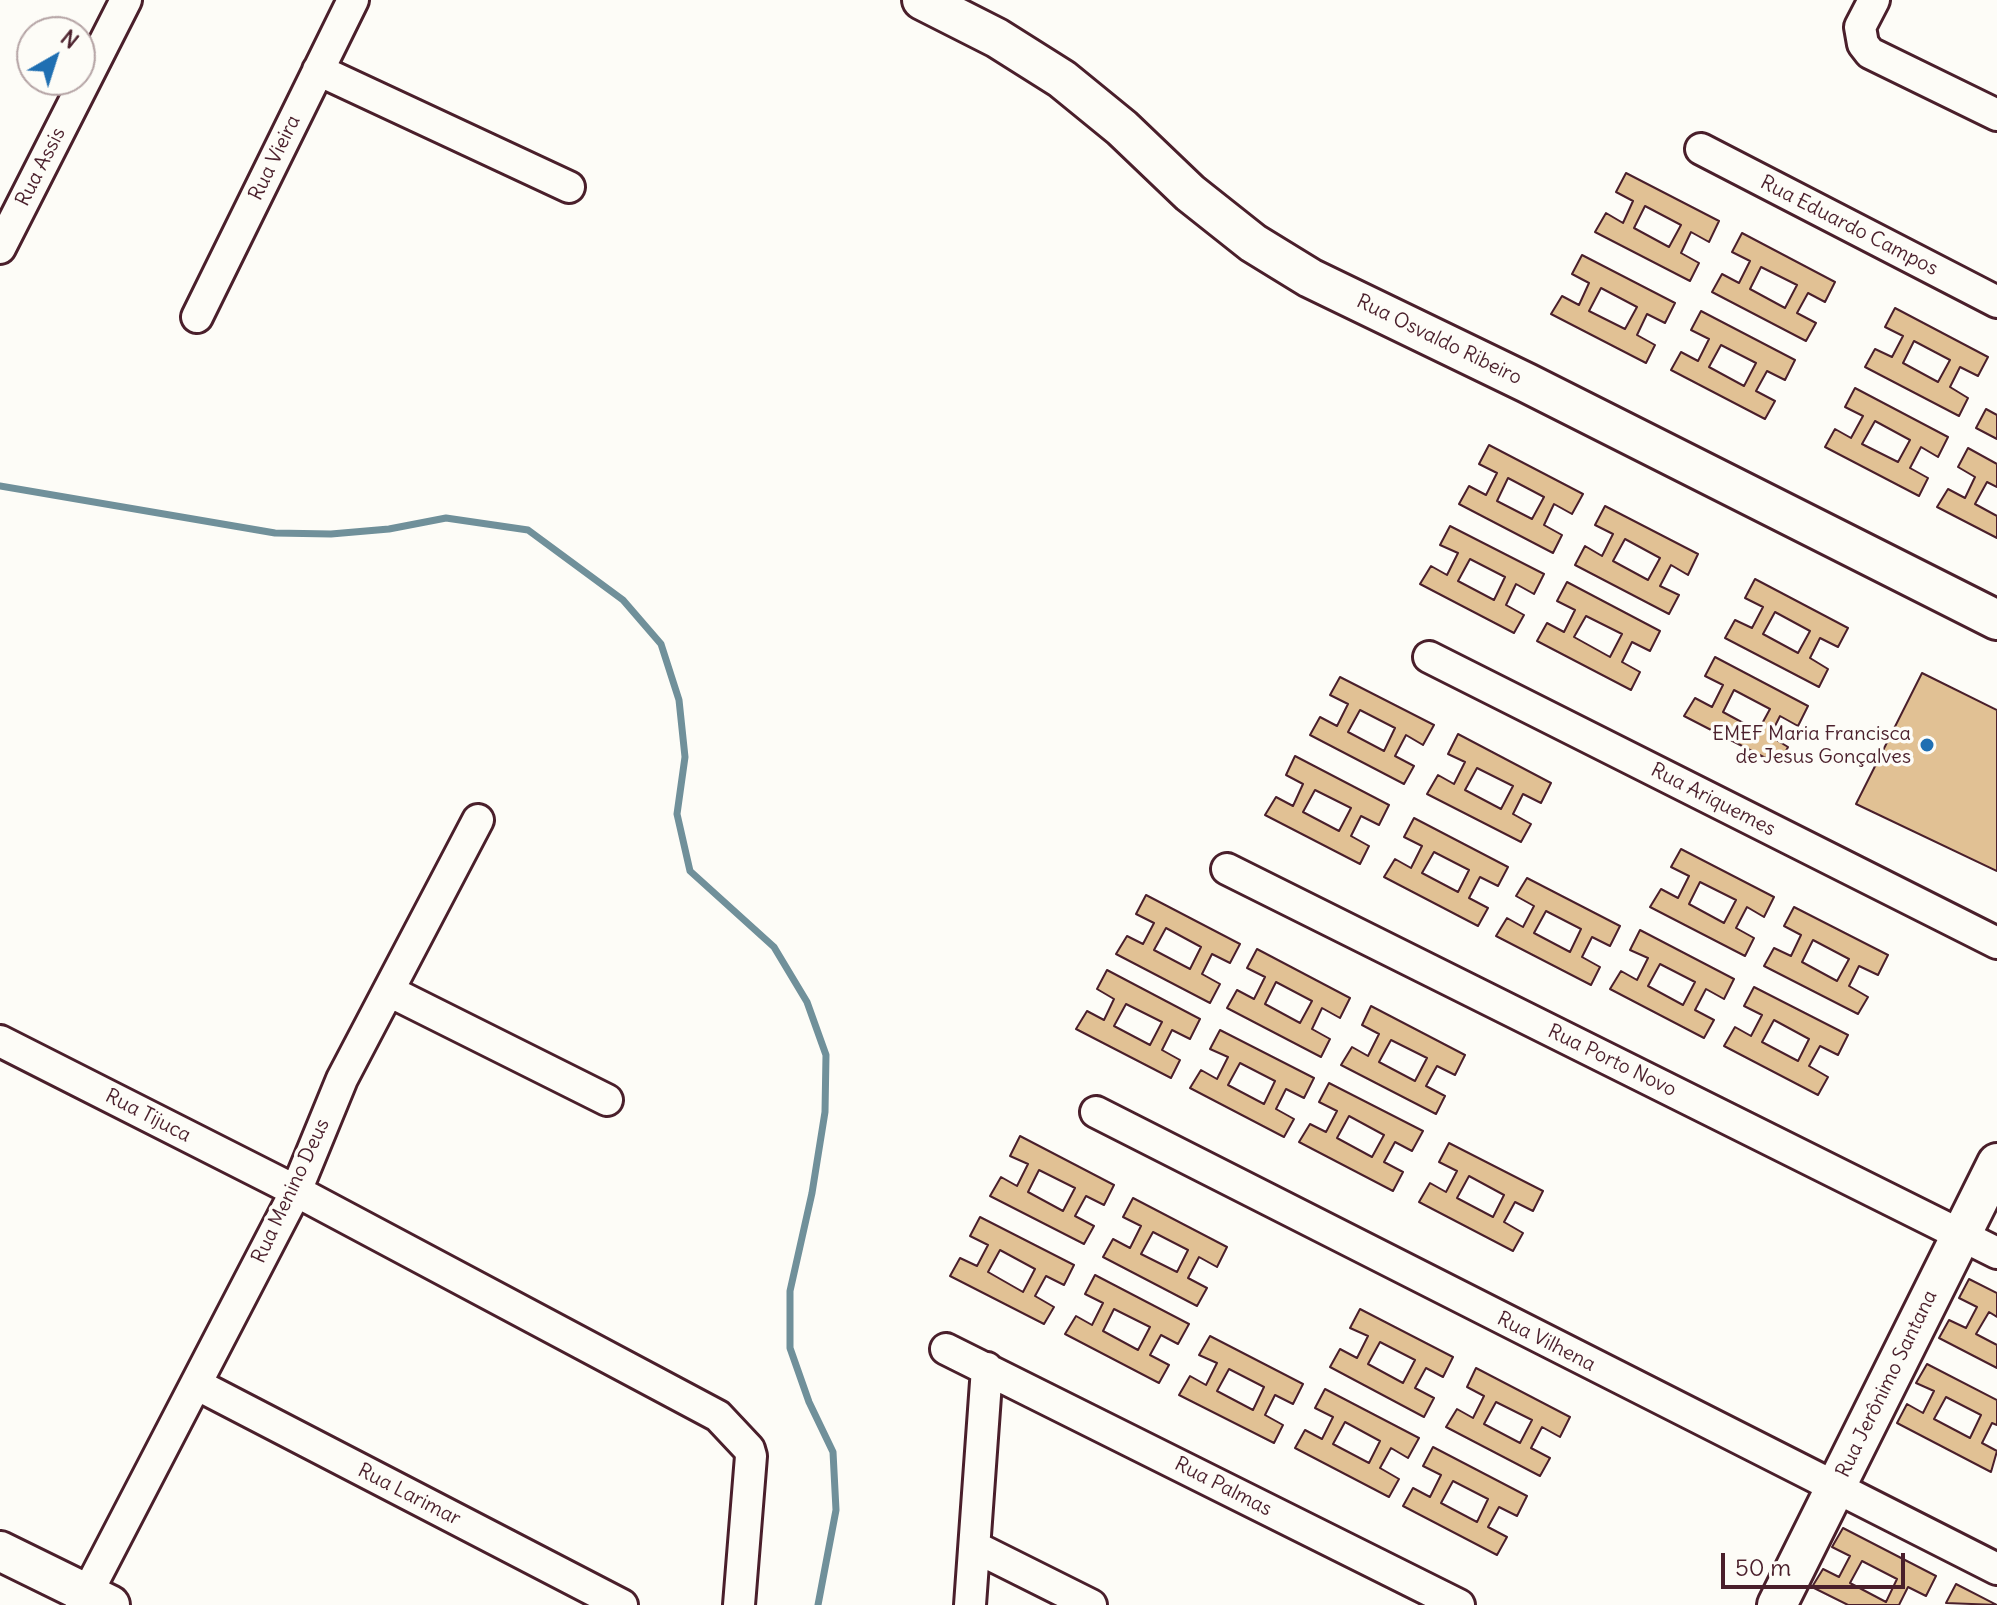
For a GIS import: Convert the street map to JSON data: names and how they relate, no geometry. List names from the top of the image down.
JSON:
{
  "streets": {
    "street": [
      "Rua Vieira",
      "Rua Assis",
      "Rua Eduardo Campos",
      "Rua Osvaldo Ribeiro",
      "Rua Ariquemes",
      "Rua Porto Novo",
      "Rua Tijuca",
      "Rua Menino Deus",
      "Rua Vilhena",
      "Rua Jerônimo Santana",
      "Rua Palmas",
      "Rua Larimar"
    ]
  },
  "crossings": [
    ["Rua Porto Novo", "Rua Jerônimo Santana"],
    ["Rua Tijuca", "Rua Menino Deus"],
    ["Rua Menino Deus", "Rua Larimar"],
    ["Rua Vilhena", "Rua Jerônimo Santana"]
  ],
  "places": ["EMEF Maria Francisca de Jesus Gonçalves"],
  "scale_bar": "50 m",
  "north": "top right"
}
